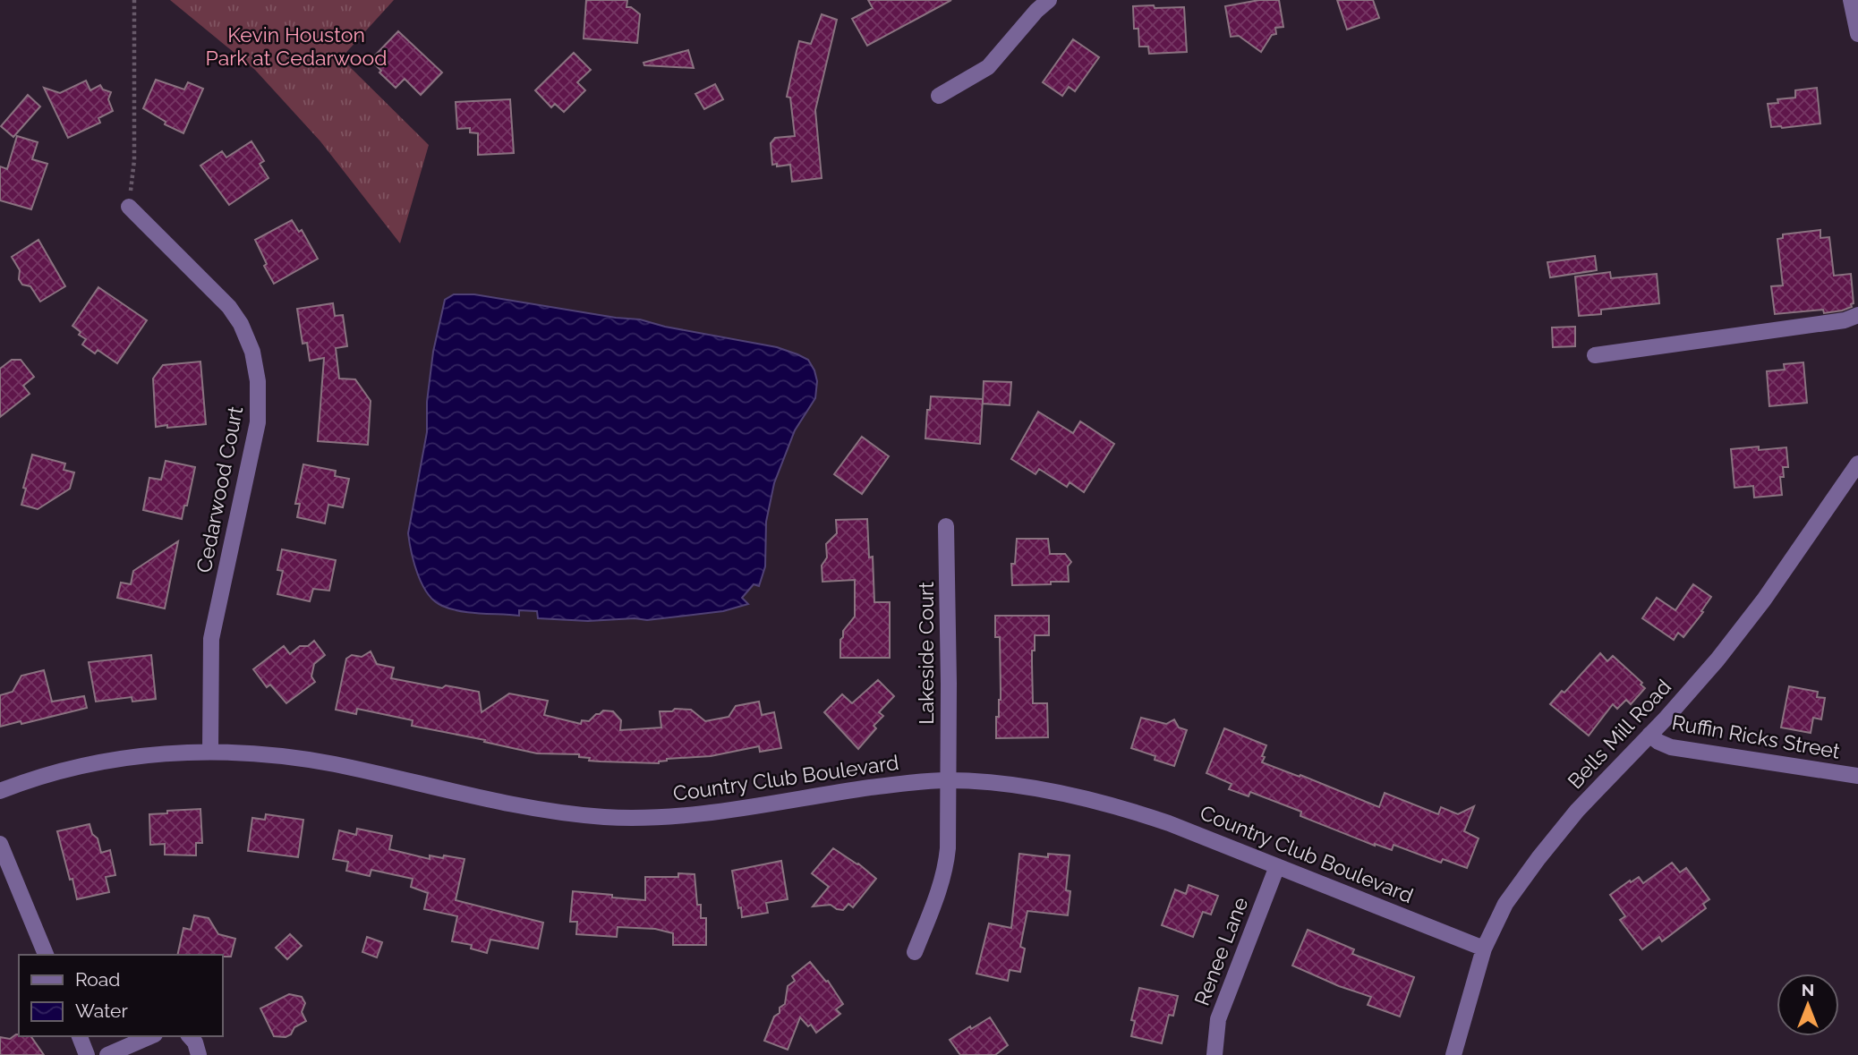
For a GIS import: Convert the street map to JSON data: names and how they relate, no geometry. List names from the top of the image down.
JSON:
{
  "streets": {
    "street": [
      "Cedarwood Court",
      "Lakeside Court",
      "Bells Mill Road",
      "Ruffin Ricks Street",
      "Country Club Boulevard",
      "Renee Lane"
    ]
  },
  "crossings": [
    ["Cedarwood Court", "Country Club Boulevard"],
    ["Lakeside Court", "Country Club Boulevard"],
    ["Bells Mill Road", "Ruffin Ricks Street"],
    ["Bells Mill Road", "Country Club Boulevard"],
    ["Country Club Boulevard", "Renee Lane"]
  ],
  "parks": ["Kevin Houston Park at Cedarwood"],
  "legend": ["Road", "Water"],
  "north": "top"
}
